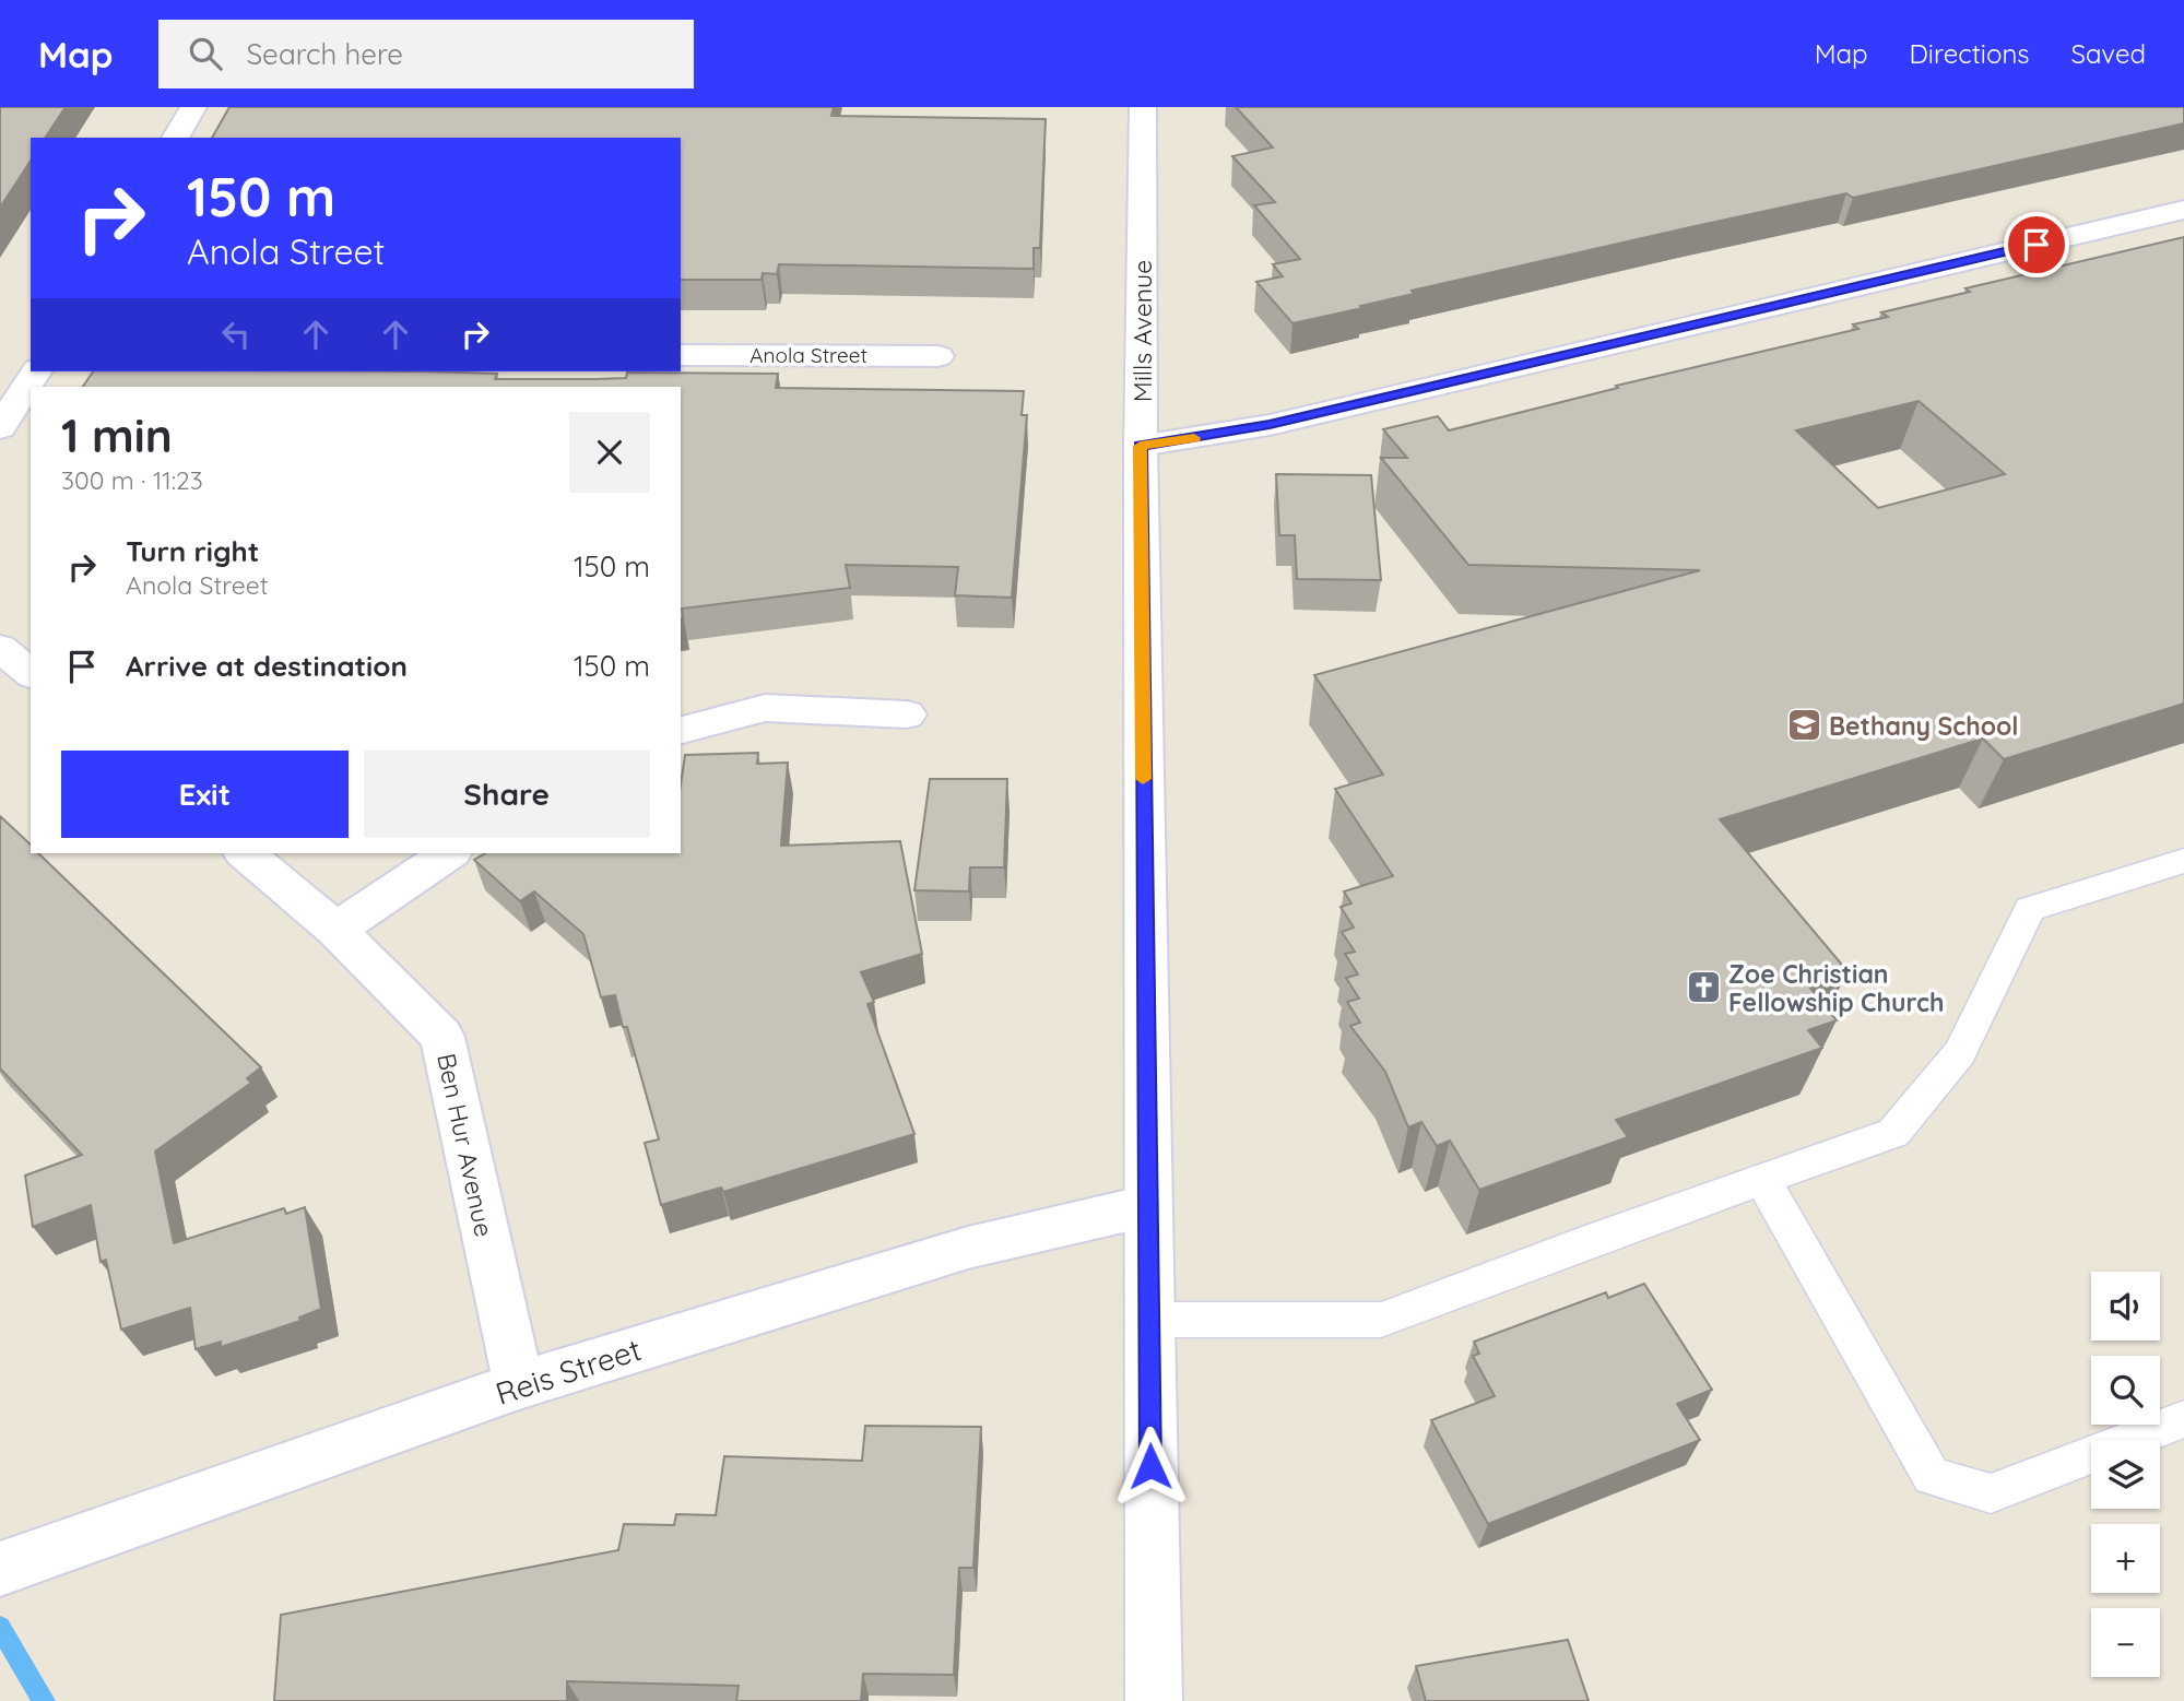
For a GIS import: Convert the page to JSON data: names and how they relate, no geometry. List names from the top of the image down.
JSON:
{
  "streets": {
    "street": [
      "Mills Avenue",
      "Anola Street",
      "Ben Hur Avenue",
      "Reis Street"
    ]
  },
  "crossings": [
    ["Mills Avenue", "Reis Street"],
    ["Ben Hur Avenue", "Reis Street"]
  ],
  "places": {
    "school or university": ["Bethany School"],
    "church": ["Zoe Christian Fellowship Church"]
  },
  "page": {
    "header": "Map",
    "search": "Search here",
    "nav": ["Map", "Directions", "Saved"],
    "turn": ["150 m", "Anola Street"],
    "heading": ["1 min", "300 m · 11:23"],
    "list": [
      {
        "name": "Turn right",
        "note": "Anola Street",
        "value": "150 m"
      },
      {
        "name": "Arrive at destination",
        "value": "150 m"
      }
    ],
    "buttons": ["Exit", "Share"],
    "map_buttons": ["+", "−"]
  }
}
